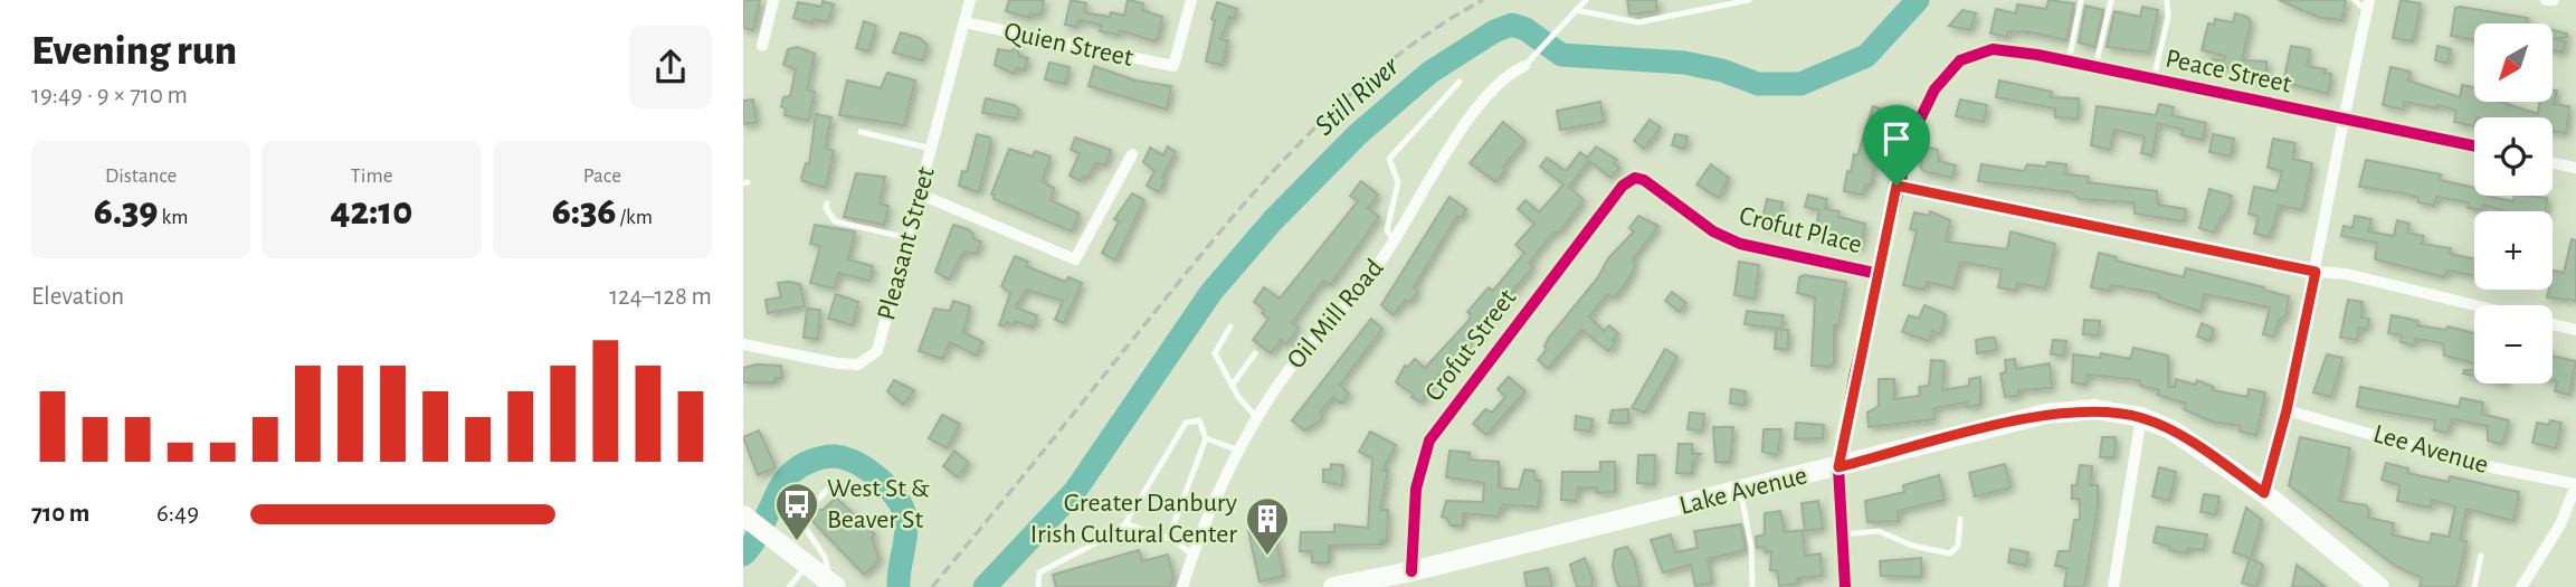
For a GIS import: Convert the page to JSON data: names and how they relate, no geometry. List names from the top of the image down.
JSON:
{
  "streets": {
    "main road": ["Lake Avenue"],
    "street": [
      "Quien Street",
      "Peace Street",
      "Crofut Place",
      "Pleasant Street",
      "Oil Mill Road",
      "Crofut Street",
      "Lee Avenue"
    ]
  },
  "crossings": [
    ["Quien Street", "Pleasant Street"],
    ["Crofut Place", "Crofut Street"],
    ["Crofut Street", "Lake Avenue"]
  ],
  "water": ["Still River"],
  "places": {
    "bus stop": ["West St & Beaver St"],
    "building": ["Greater Danbury Irish Cultural Center"]
  },
  "north": "bottom left",
  "page": {
    "heading": ["Evening run", "19:49 · 9 × 710 m"],
    "map_buttons": ["+", "−"],
    "stats": [
      ["Distance", "6.39 km"],
      ["Time", "42:10"],
      ["Pace", "6:36 /km"]
    ],
    "chart": ["Elevation", "124–128 m"],
    "list": [
      {
        "name": "710 m",
        "note": "6:49"
      }
    ]
  }
}
